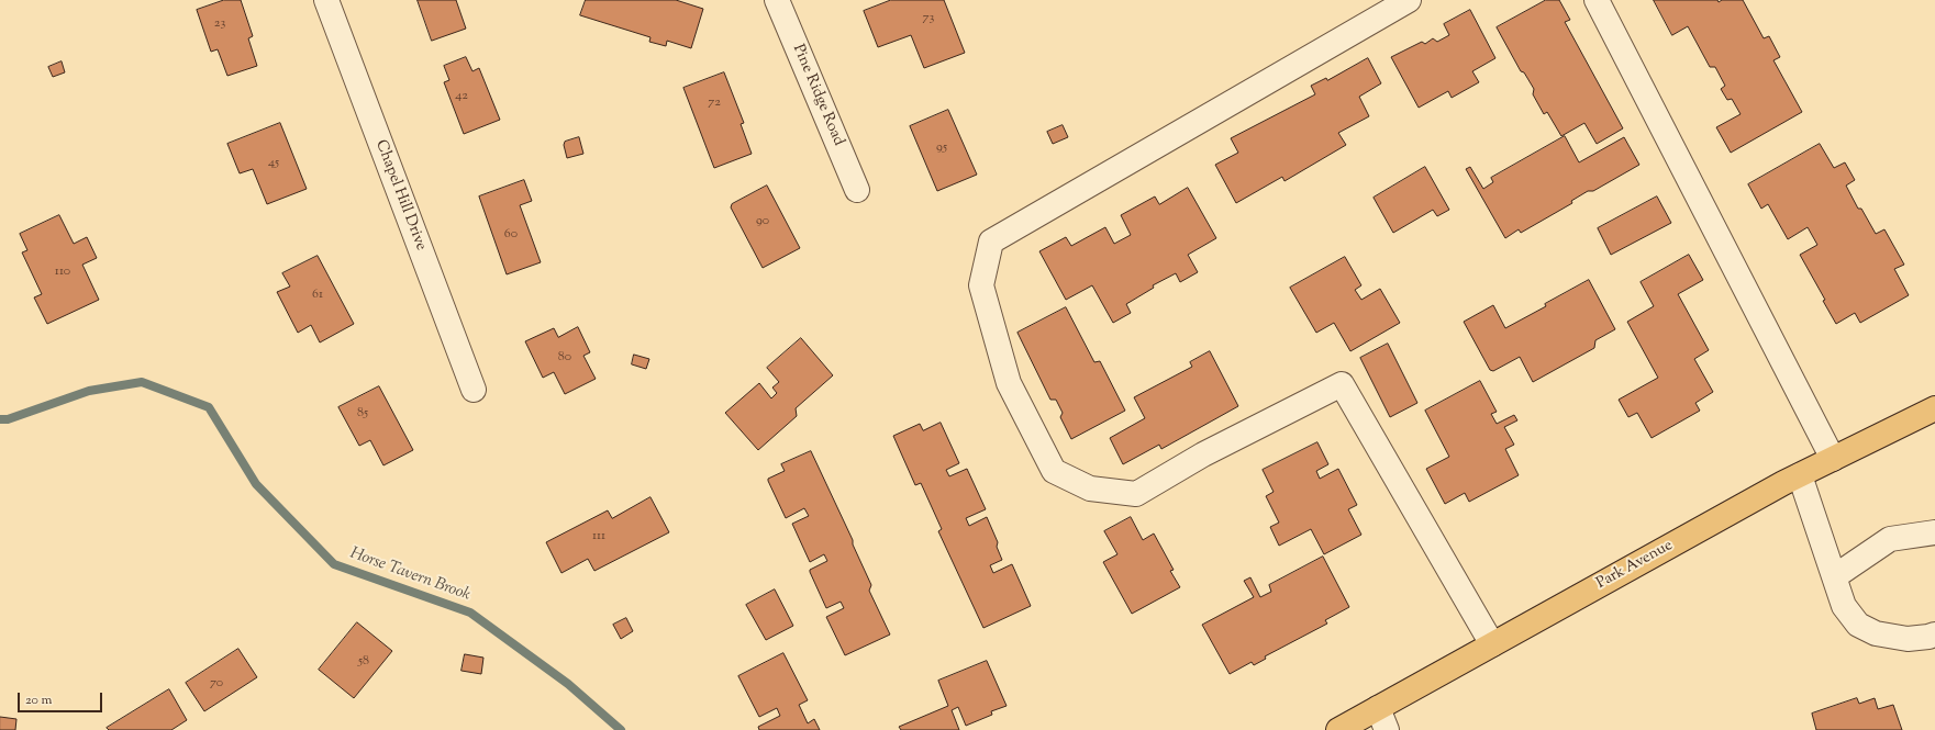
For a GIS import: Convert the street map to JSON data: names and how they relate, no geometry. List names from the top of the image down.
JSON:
{
  "streets": {
    "main road": ["Park Avenue"],
    "street": ["Pine Ridge Road", "Chapel Hill Drive"]
  },
  "water": ["Horse Tavern Brook"],
  "house_numbers": [
    "73",
    "23",
    "42",
    "72",
    "95",
    "45",
    "90",
    "60",
    "110",
    "61",
    "80",
    "85",
    "111",
    "58",
    "70"
  ],
  "scale_bar": "20 m"
}
